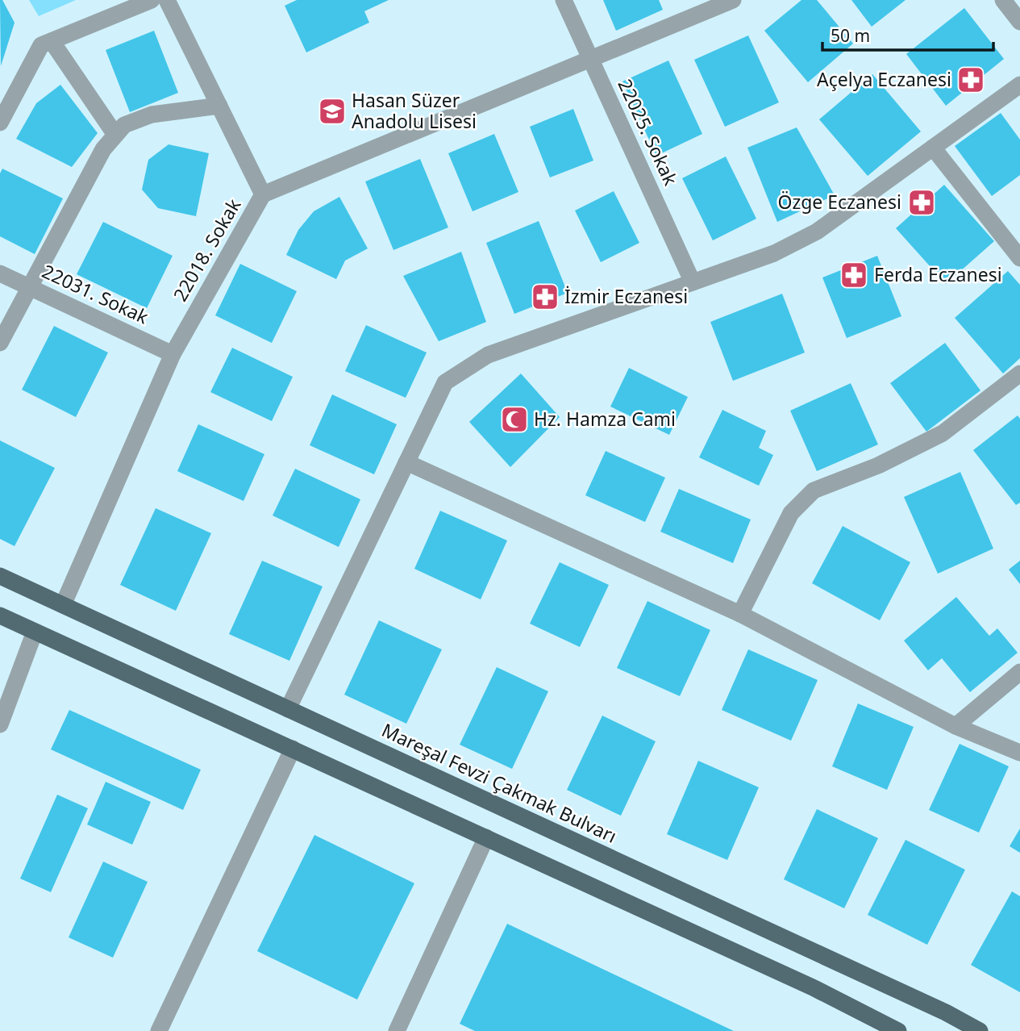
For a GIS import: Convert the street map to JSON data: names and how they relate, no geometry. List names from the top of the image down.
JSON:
{
  "streets": {
    "main road": ["Mareşal Fevzi Çakmak Bulvarı"],
    "street": ["22025. Sokak", "22018. Sokak", "22031. Sokak"]
  },
  "crossings": [
    ["22025. Sokak", "22018. Sokak"],
    ["22018. Sokak", "22031. Sokak"],
    ["22018. Sokak", "Mareşal Fevzi Çakmak Bulvarı"]
  ],
  "places": {
    "pharmacy": [
      "Açelya Eczanesi",
      "Özge Eczanesi",
      "Ferda Eczanesi",
      "İzmir Eczanesi"
    ],
    "school or university": ["Hasan Süzer Anadolu Lisesi"],
    "mosque": ["Hz. Hamza Cami"]
  },
  "scale_bar": "50 m"
}
